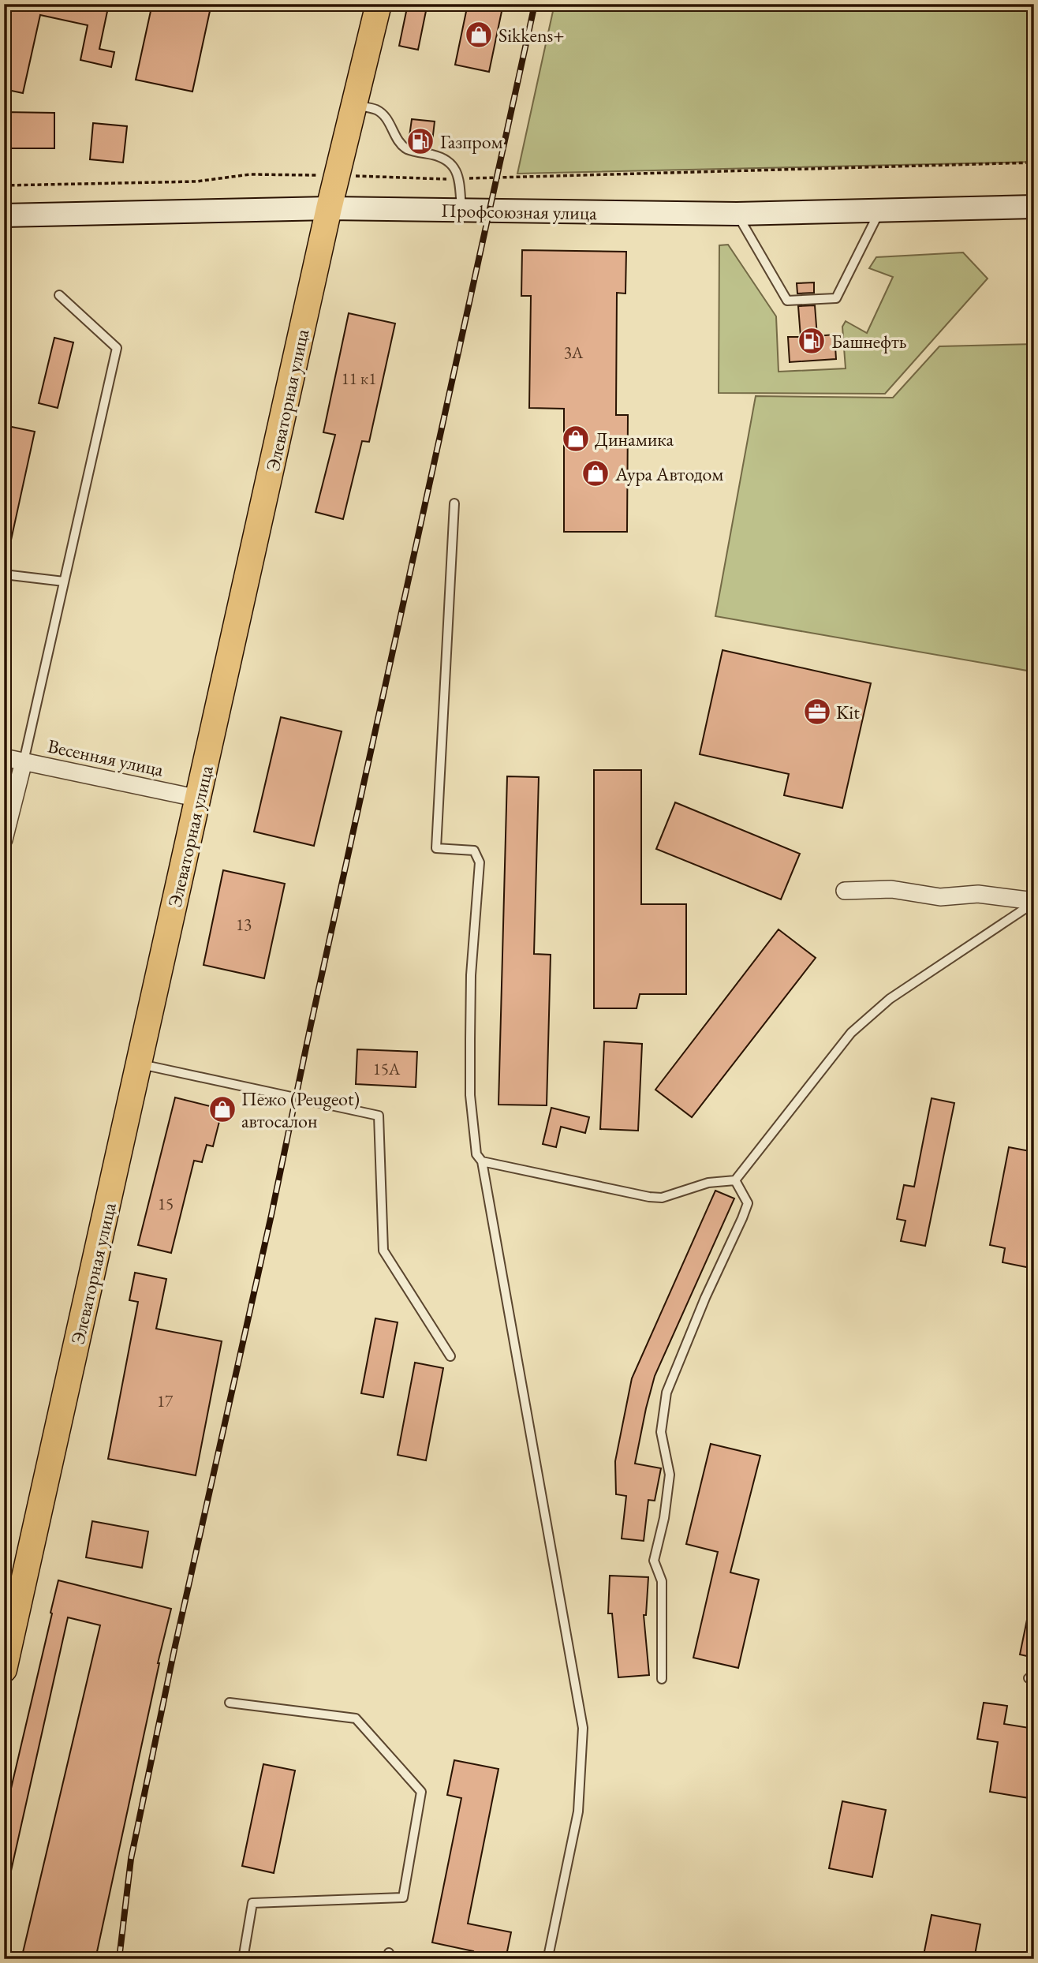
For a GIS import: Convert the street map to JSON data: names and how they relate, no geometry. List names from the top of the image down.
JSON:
{
  "streets": {
    "main road": ["Профсоюзная улица", "Элеваторная улица"],
    "street": ["Весенняя улица"]
  },
  "crossings": [
    ["Профсоюзная улица", "Элеваторная улица"],
    ["Элеваторная улица", "Весенняя улица"]
  ],
  "places": {
    "shop": [
      "Sikkens+",
      "Динамика",
      "Аура Автодом",
      "Пежо (Peugeot) автосалон"
    ],
    "fuel station": ["Газпром", "Башнефть"],
    "office": ["Kit"]
  },
  "house_numbers": [
    "3А",
    "11 к1",
    "13",
    "15А",
    "15",
    "17"
  ]
}
